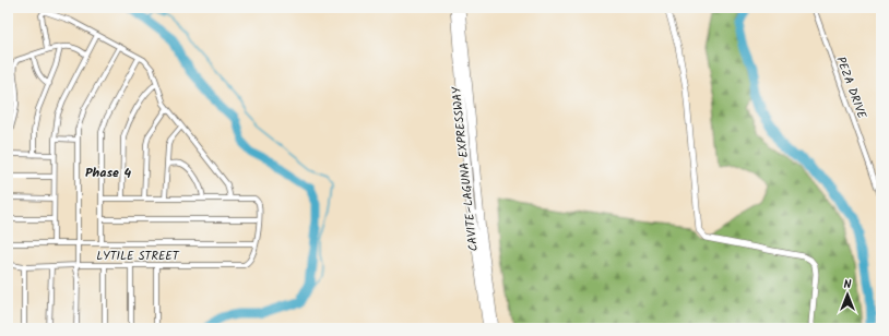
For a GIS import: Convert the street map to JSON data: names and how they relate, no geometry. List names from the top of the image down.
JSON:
{
  "streets": {
    "highway": ["CAVITE–LAGUNA EXPRESSWAY"],
    "street": ["PEZA DRIVE", "LYTILE STREET"]
  },
  "districts": ["Phase 4"],
  "north": "top"
}
